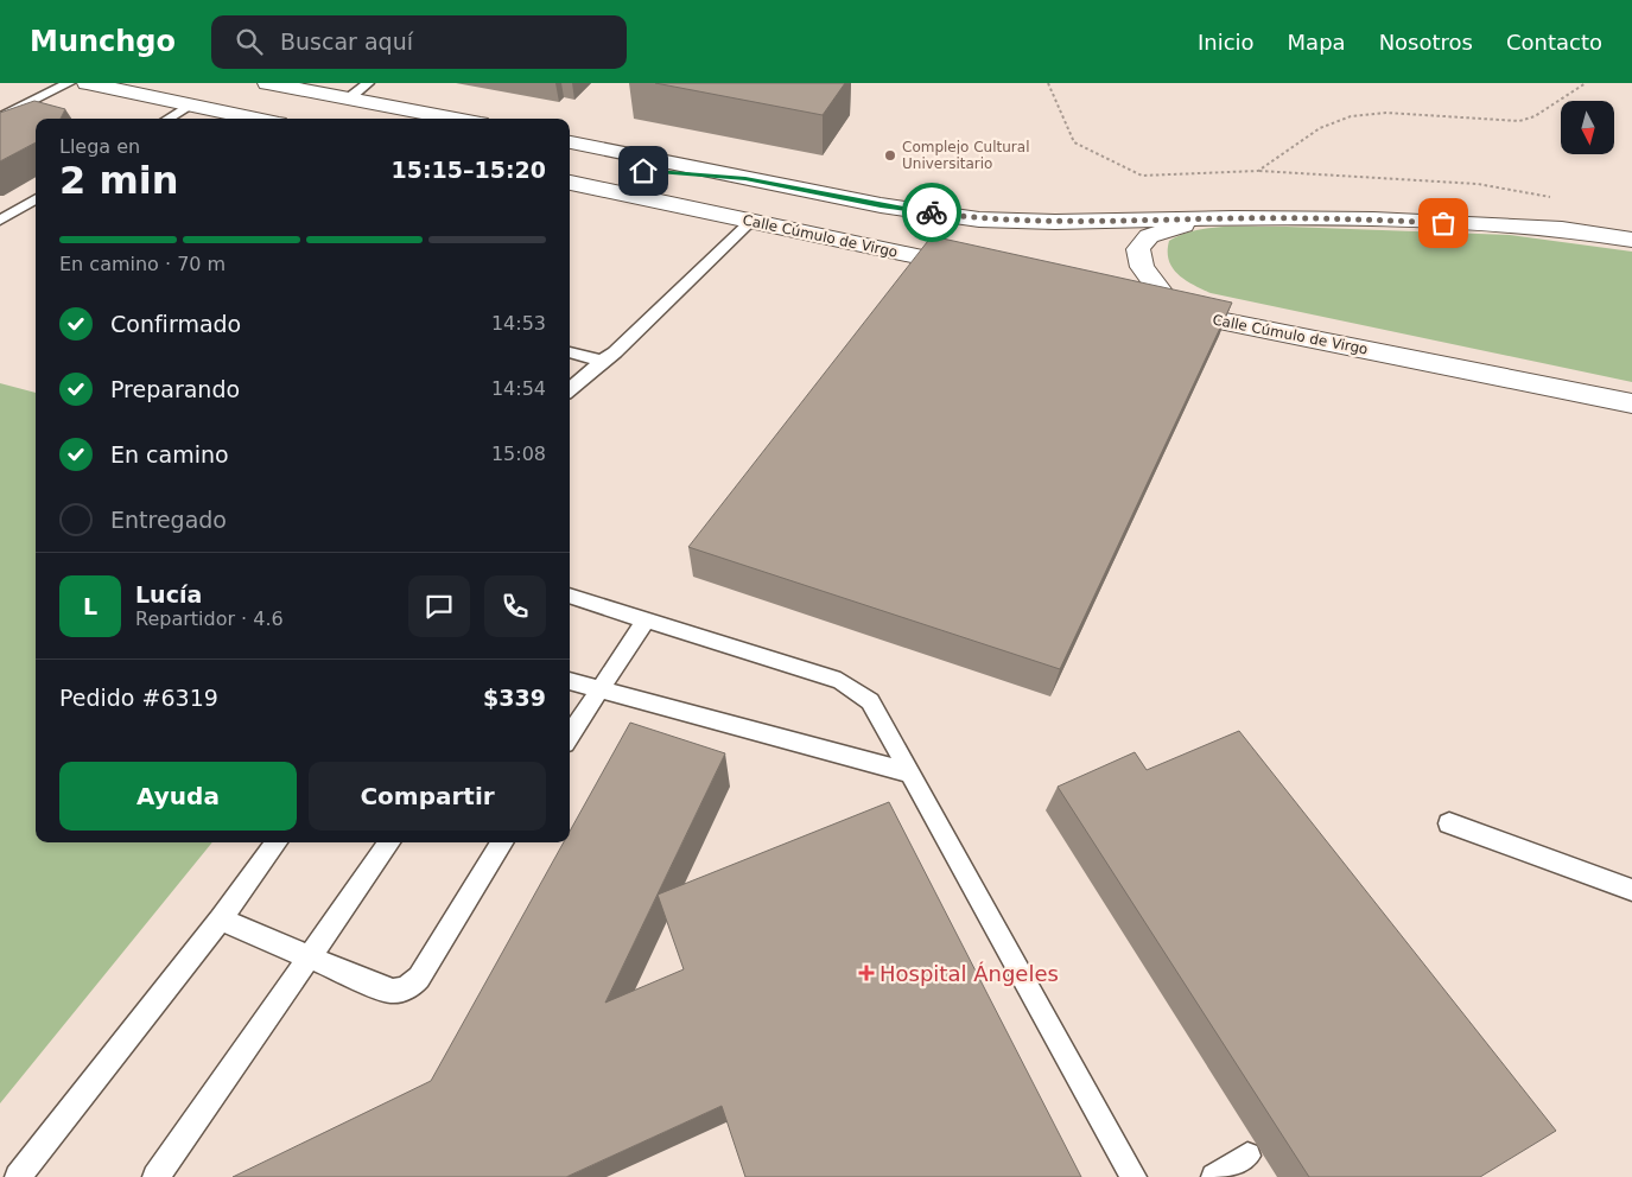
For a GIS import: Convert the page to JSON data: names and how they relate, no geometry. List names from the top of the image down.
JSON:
{
  "streets": {
    "main road": ["Calle Cúmulo de Virgo"]
  },
  "places": {
    "other": ["Complejo Cultural Universitario"],
    "health": ["Hospital Ángeles"]
  },
  "north": "bottom",
  "page": {
    "header": "Munchgo",
    "search": "Buscar aquí",
    "nav": [
      "Inicio",
      "Mapa",
      "Nosotros",
      "Contacto"
    ],
    "heading": ["2 min", "Llega en", "15:15–15:20"],
    "panel": [
      "Lucía",
      "Repartidor · 4.6",
      "Pedido #6319",
      "$339"
    ],
    "bar": "En camino · 70 m",
    "list": [
      ["Confirmado", "14:53"],
      ["Preparando", "14:54"],
      ["En camino", "15:08"],
      "Entregado"
    ],
    "round": "L",
    "buttons": ["Ayuda", "Compartir"]
  }
}
